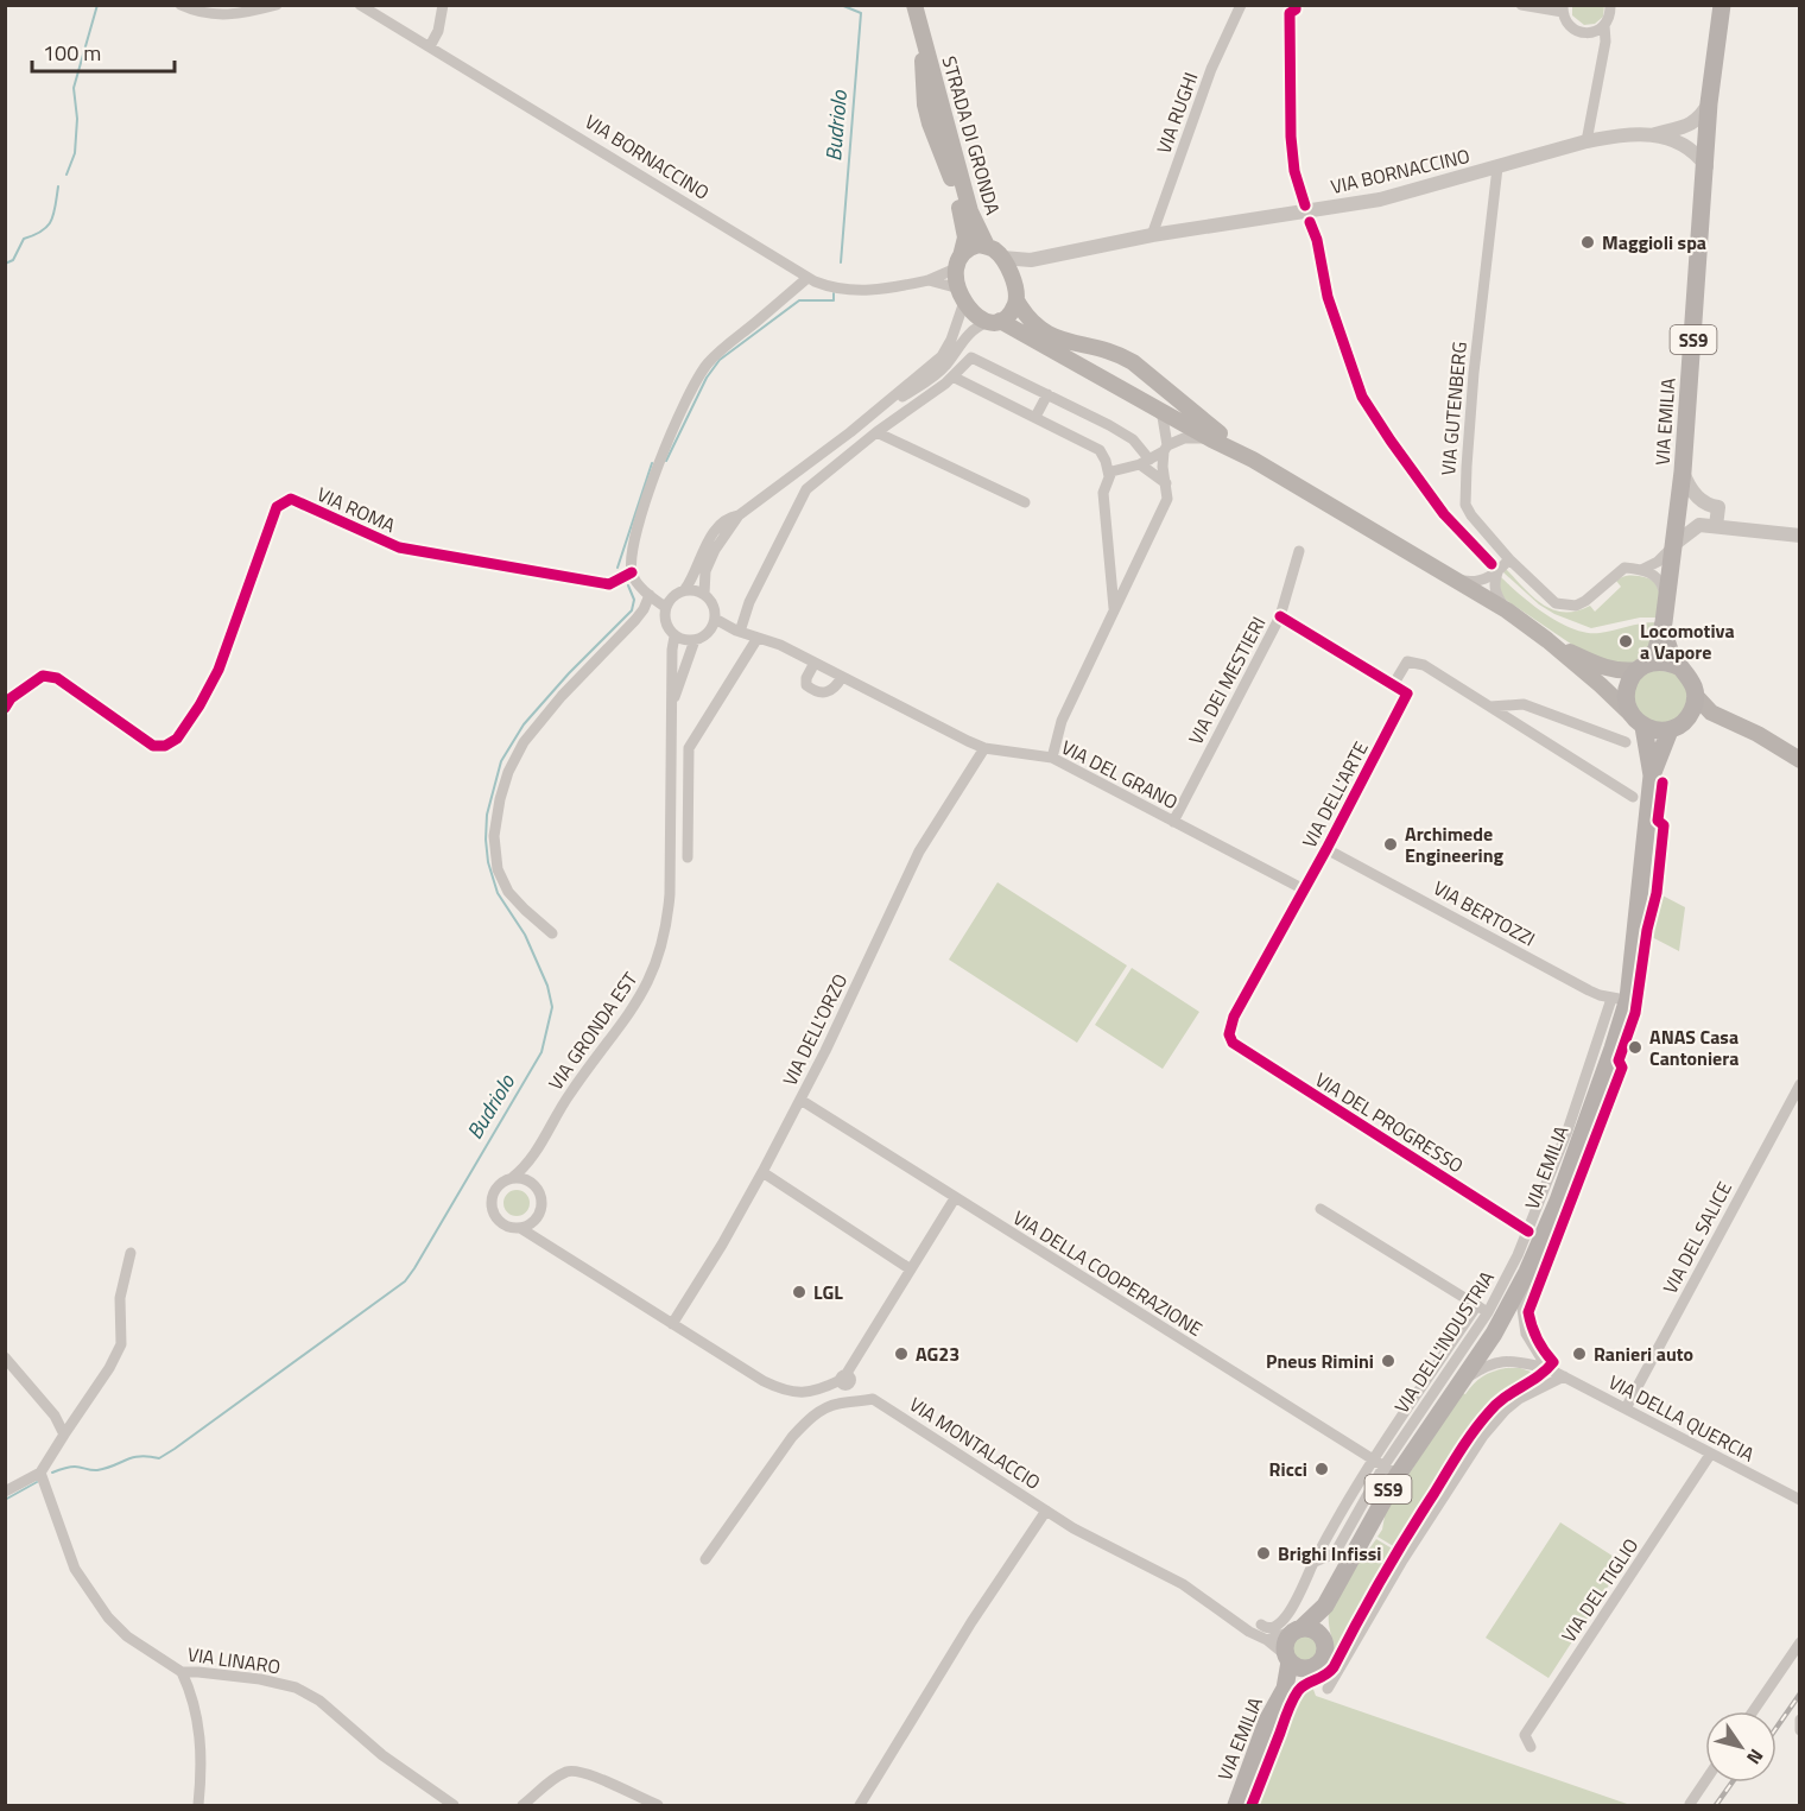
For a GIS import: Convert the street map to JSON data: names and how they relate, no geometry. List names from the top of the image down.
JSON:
{
  "streets": {
    "main road": ["STRADA DI GRONDA", "SS9", "VIA EMILIA"],
    "street": [
      "VIA RUGHI",
      "VIA BORNACCINO",
      "VIA GUTENBERG",
      "VIA ROMA",
      "VIA DEI MESTIERI",
      "VIA DEL GRANO",
      "VIA DELL'ARTE",
      "VIA BERTOZZI",
      "VIA DELL'ORZO",
      "VIA GRONDA EST",
      "VIA DEL PROGRESSO",
      "VIA DEL SALICE",
      "VIA DELLA COOPERAZIONE",
      "VIA DELL'INDUSTRIA",
      "VIA DELLA QUERCIA",
      "VIA MONTALACCIO",
      "VIA DEL TIGLIO",
      "VIA LINARO"
    ]
  },
  "crossings": [
    ["VIA RUGHI", "VIA BORNACCINO"],
    ["STRADA DI GRONDA", "VIA BORNACCINO"],
    ["VIA BORNACCINO", "VIA GUTENBERG"],
    ["VIA BORNACCINO", "VIA EMILIA"],
    ["VIA GUTENBERG", "VIA EMILIA"],
    ["VIA EMILIA", "VIA BERTOZZI"],
    ["VIA EMILIA", "VIA DELLA COOPERAZIONE"],
    ["VIA EMILIA", "VIA DELL'INDUSTRIA"],
    ["VIA EMILIA", "VIA DELLA QUERCIA"],
    ["VIA EMILIA", "VIA MONTALACCIO"],
    ["VIA DEI MESTIERI", "VIA DEL GRANO"],
    ["VIA DEL GRANO", "VIA DELL'ARTE"],
    ["VIA DEL GRANO", "VIA DELL'ORZO"],
    ["VIA DEL GRANO", "VIA GRONDA EST"],
    ["VIA DELL'ARTE", "VIA BERTOZZI"],
    ["VIA DELL'ARTE", "VIA DEL PROGRESSO"],
    ["VIA DELL'ORZO", "VIA GRONDA EST"],
    ["VIA DELL'ORZO", "VIA DELLA COOPERAZIONE"],
    ["VIA DEL PROGRESSO", "VIA DELL'INDUSTRIA"],
    ["VIA DEL SALICE", "VIA DELLA QUERCIA"],
    ["VIA DELLA COOPERAZIONE", "VIA DELL'INDUSTRIA"],
    ["VIA DELLA QUERCIA", "VIA DEL TIGLIO"]
  ],
  "water": ["Budriolo"],
  "places": [
    "Maggioli spa",
    "Locomotiva a Vapore",
    "Archimede Engineering",
    "ANAS Casa Cantoniera",
    "LGL",
    "AG23",
    "Ranieri auto",
    "Pneus Rimini",
    "Ricci",
    "Brighi Infissi"
  ],
  "scale_bar": "100 m",
  "north": "bottom right"
}
